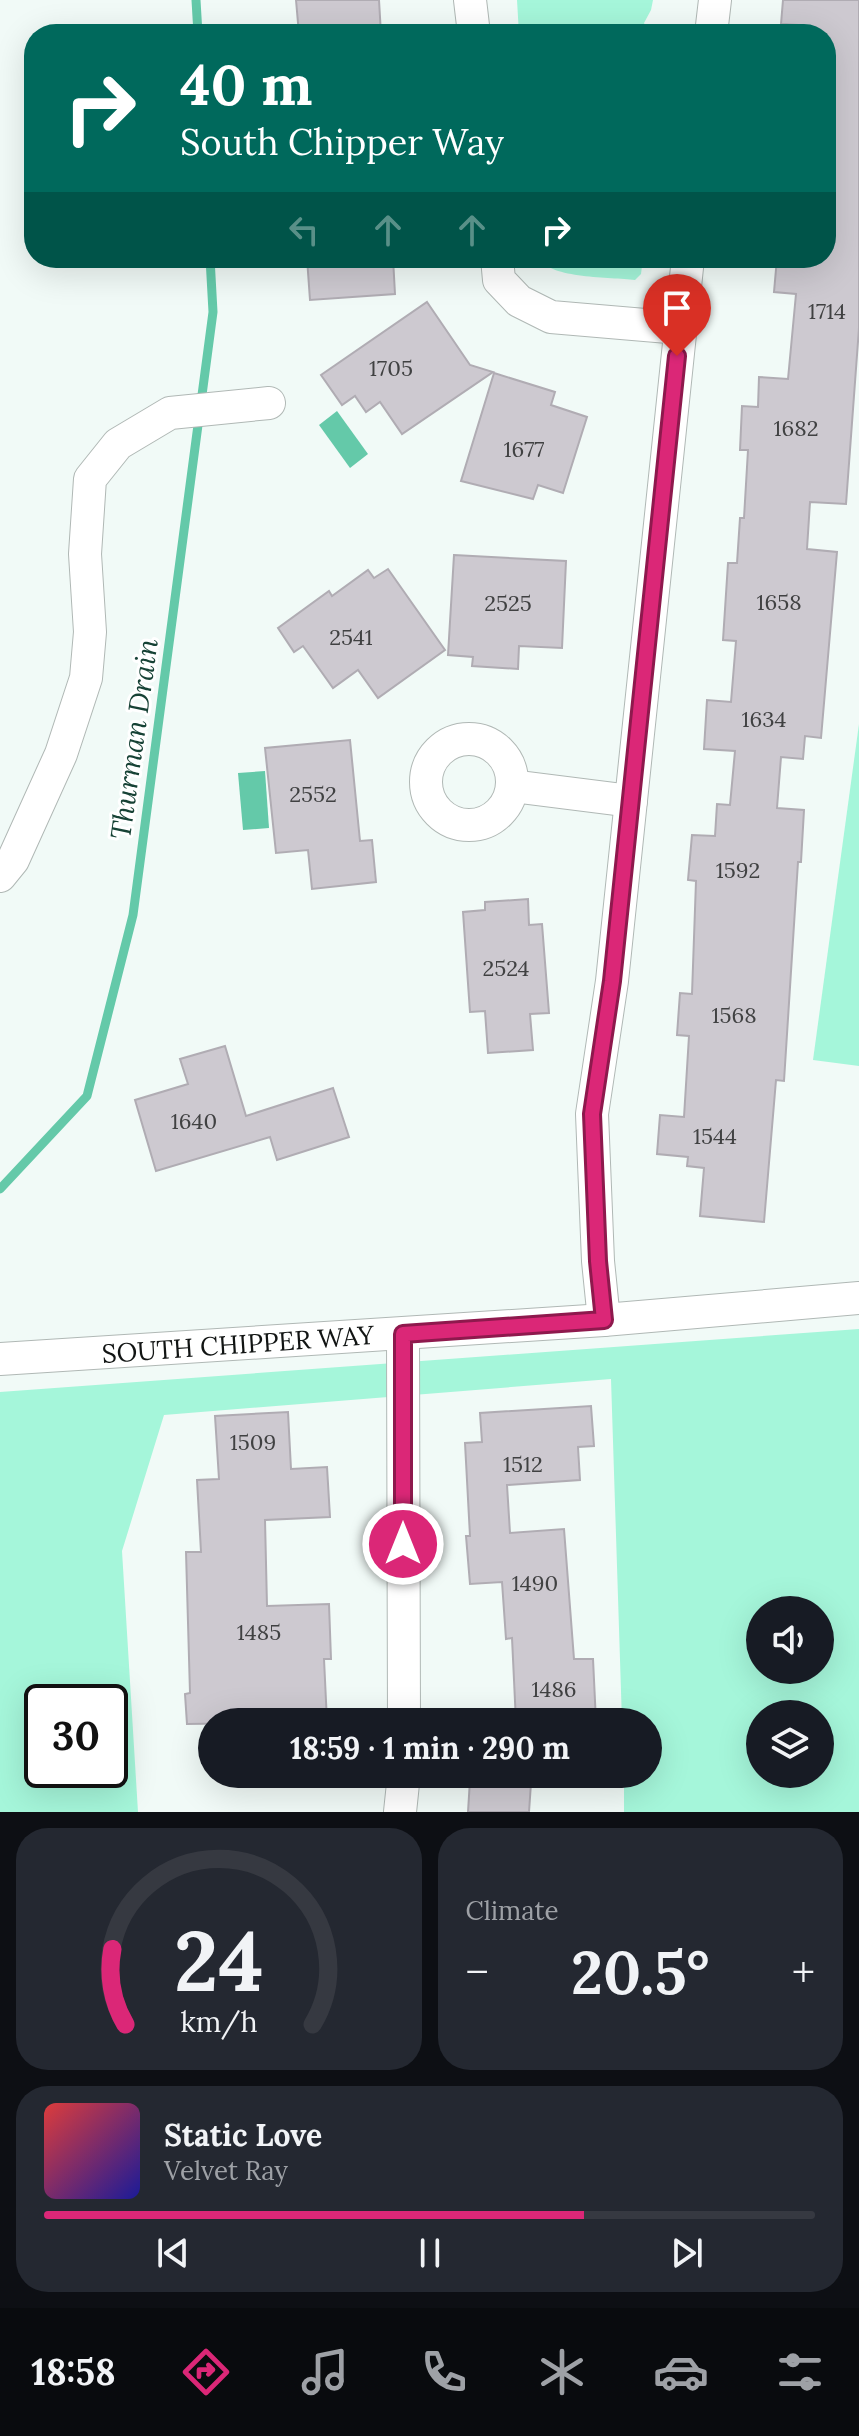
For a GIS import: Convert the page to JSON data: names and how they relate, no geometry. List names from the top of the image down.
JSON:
{
  "streets": {
    "street": ["SOUTH CHIPPER WAY"]
  },
  "water": ["Thurman Drain"],
  "house_numbers": [
    "1714",
    "1705",
    "1682",
    "1677",
    "1658",
    "2525",
    "2541",
    "1634",
    "2552",
    "1592",
    "2524",
    "1568",
    "1640",
    "1544",
    "1509",
    "1512",
    "1490",
    "1485",
    "1486"
  ],
  "page": {
    "turn": ["40 m", "South Chipper Way"],
    "limit": "30",
    "trip": "18:59 · 1 min · 290 m",
    "tile": "Climate",
    "heat": ["−", "20.5°", "+"],
    "song": ["Static Love", "Velvet Ray"],
    "tabs": "18:58",
    "gauge": ["24", "km/h"]
  }
}
